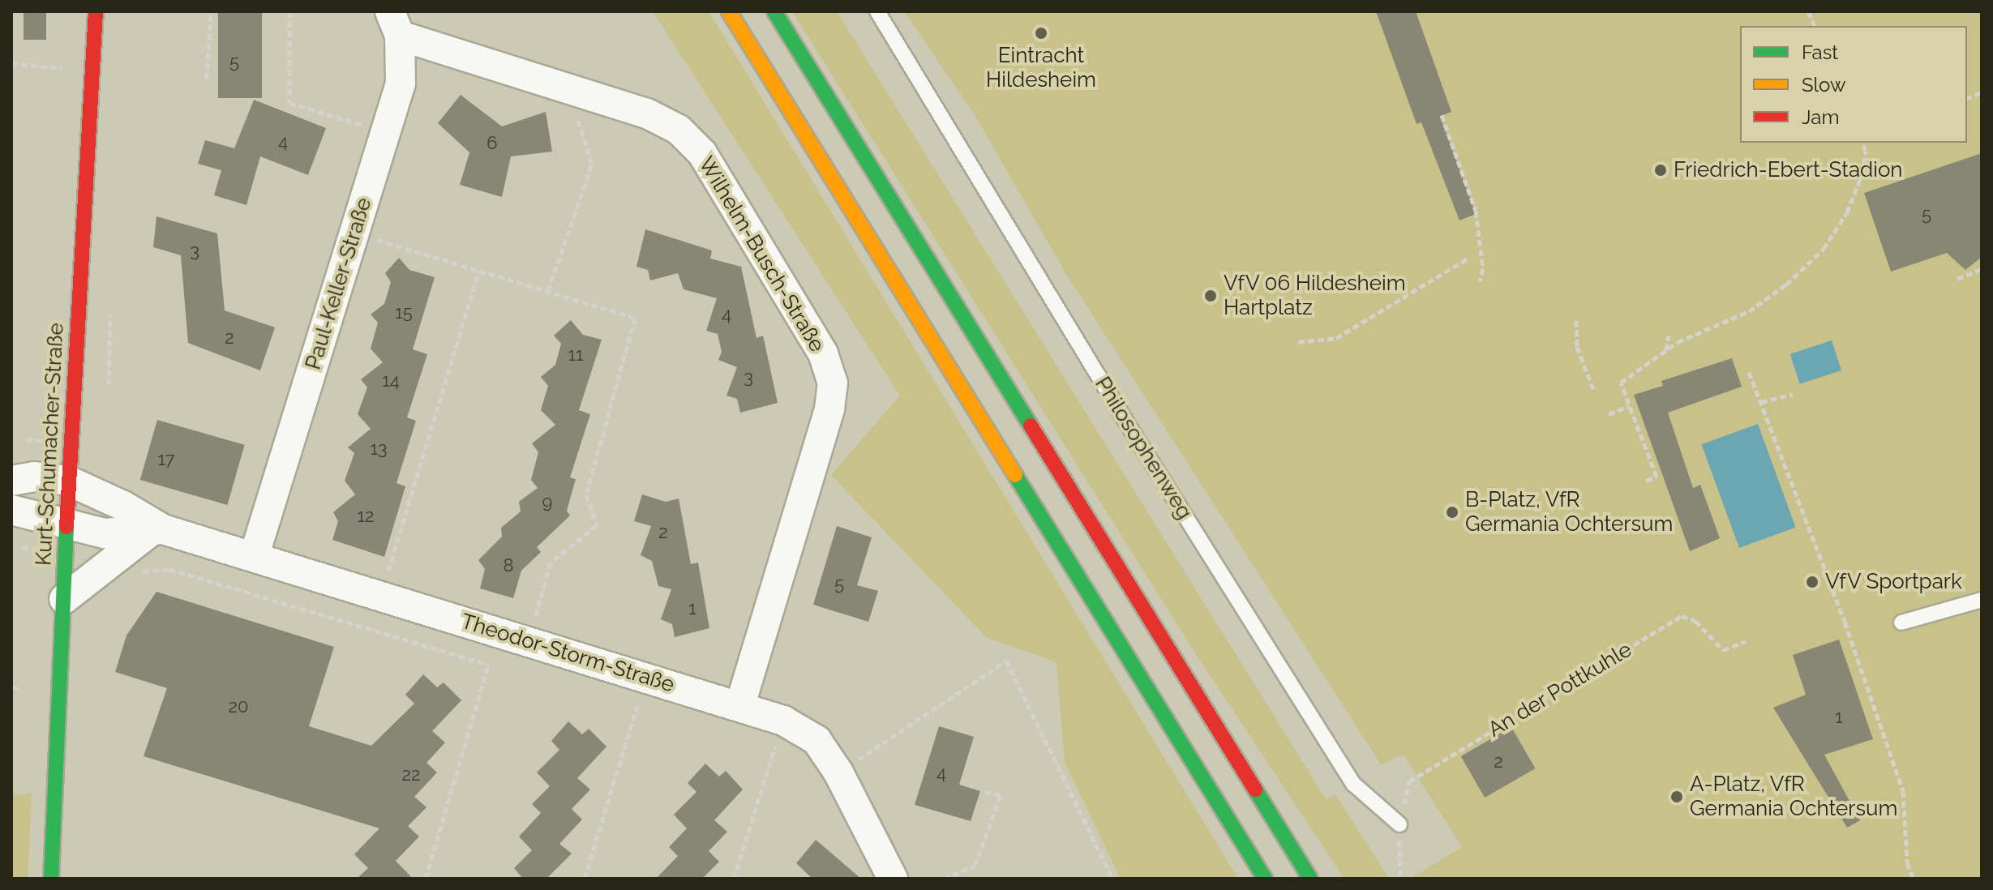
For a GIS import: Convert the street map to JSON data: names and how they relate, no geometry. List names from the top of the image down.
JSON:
{
  "streets": {
    "main road": ["Kurt-Schumacher-Straße"],
    "street": ["Wilhelm-Busch-Straße", "Paul-Keller-Straße", "Theodor-Storm-Straße"],
    "lane": ["Philosophenweg"],
    "path": ["An der Pottkuhle"]
  },
  "crossings": [
    ["Wilhelm-Busch-Straße", "Paul-Keller-Straße"],
    ["Wilhelm-Busch-Straße", "Theodor-Storm-Straße"],
    ["Paul-Keller-Straße", "Theodor-Storm-Straße"],
    ["Kurt-Schumacher-Straße", "Theodor-Storm-Straße"],
    ["Philosophenweg", "An der Pottkuhle"]
  ],
  "places": [
    "Eintracht Hildesheim",
    "Friedrich-Ebert-Stadion",
    "VfV 06 Hildesheim Hartplatz",
    "B-Platz, VfR Germania Ochtersum",
    "VfV Sportpark",
    "A-Platz, VfR Germania Ochtersum"
  ],
  "house_numbers": [
    "5",
    "4",
    "6",
    "5",
    "3",
    "15",
    "4",
    "2",
    "11",
    "3",
    "14",
    "13",
    "17",
    "9",
    "12",
    "2",
    "8",
    "5",
    "1",
    "20",
    "1",
    "2",
    "4",
    "22"
  ],
  "legend": ["Fast", "Slow", "Jam"]
}
